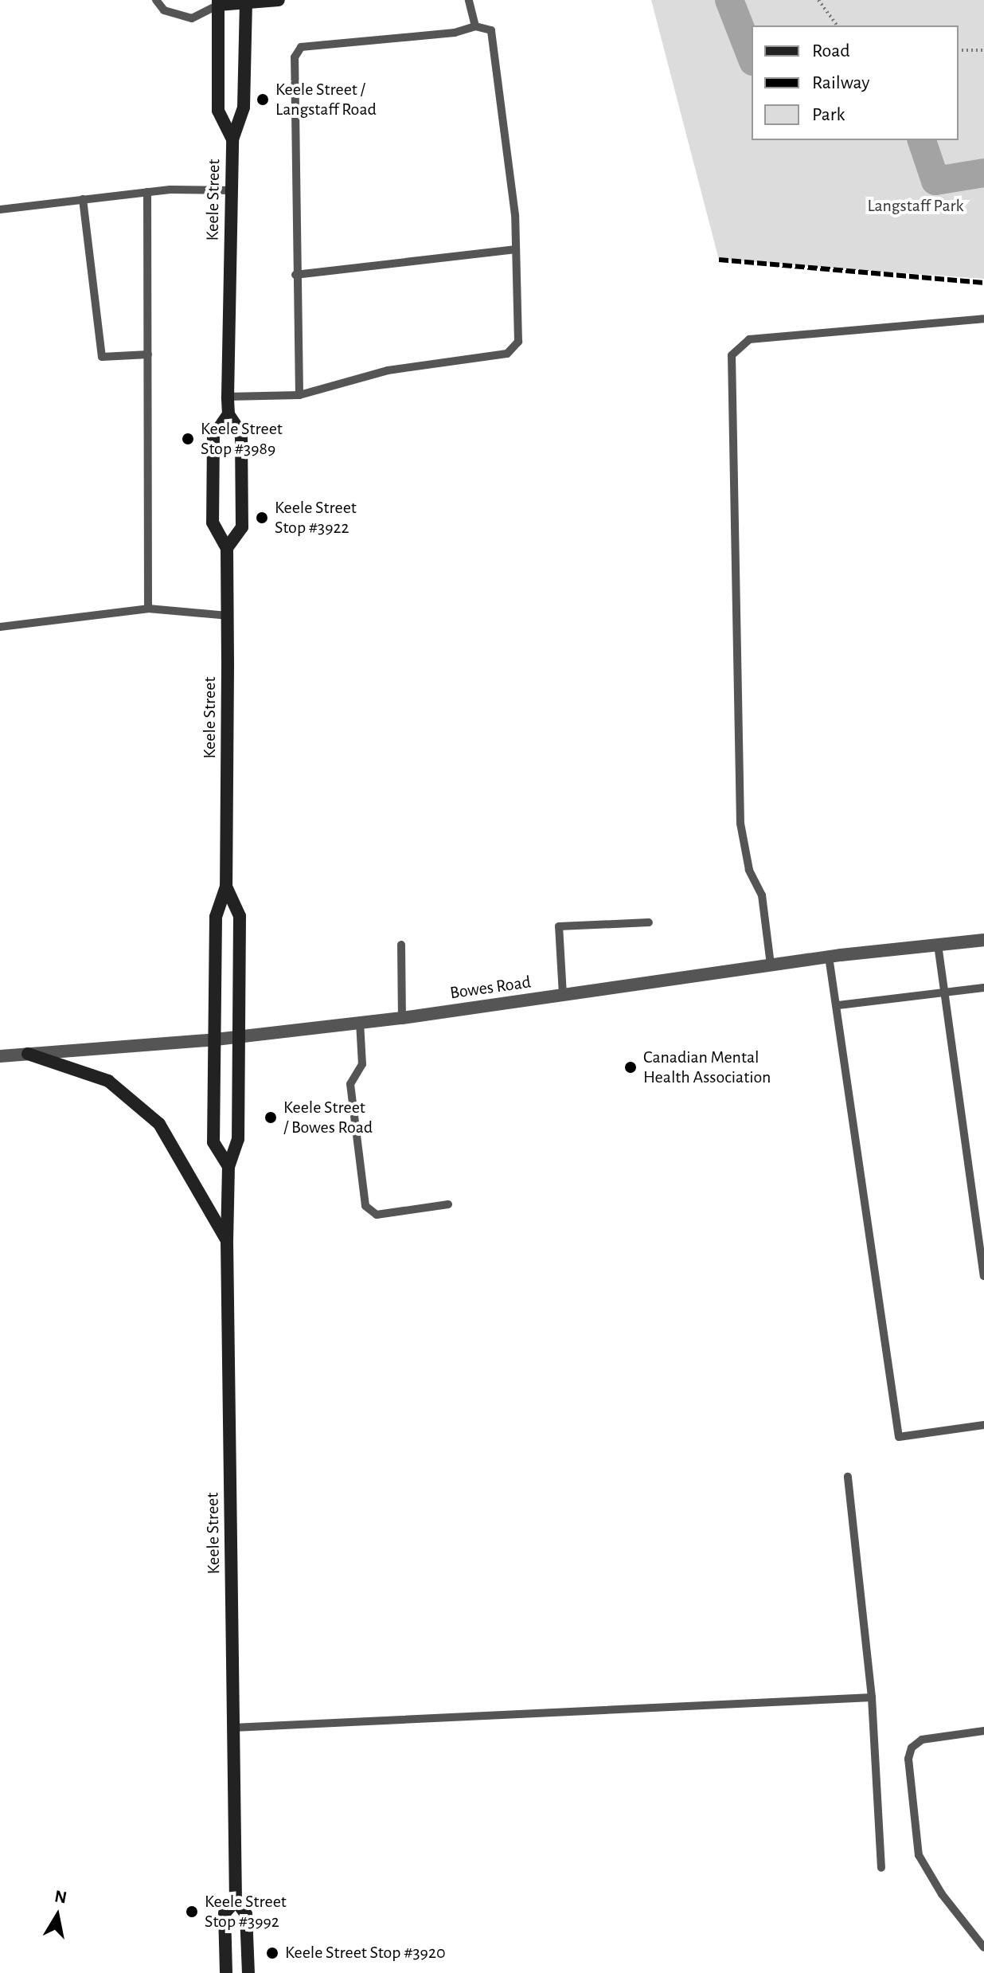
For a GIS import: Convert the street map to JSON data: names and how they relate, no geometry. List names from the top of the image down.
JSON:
{
  "streets": {
    "main road": ["Keele Street"],
    "street": ["Bowes Road"]
  },
  "crossings": [
    ["Keele Street", "Bowes Road"]
  ],
  "parks": ["Langstaff Park"],
  "places": [
    "Keele Street / Langstaff Road",
    "Keele Street Stop #3989",
    "Keele Street Stop #3922",
    "Canadian Mental Health Association",
    "Keele Street / Bowes Road",
    "Keele Street Stop #3992",
    "Keele Street Stop #3920"
  ],
  "legend": ["Road", "Railway", "Park"],
  "north": "top"
}
